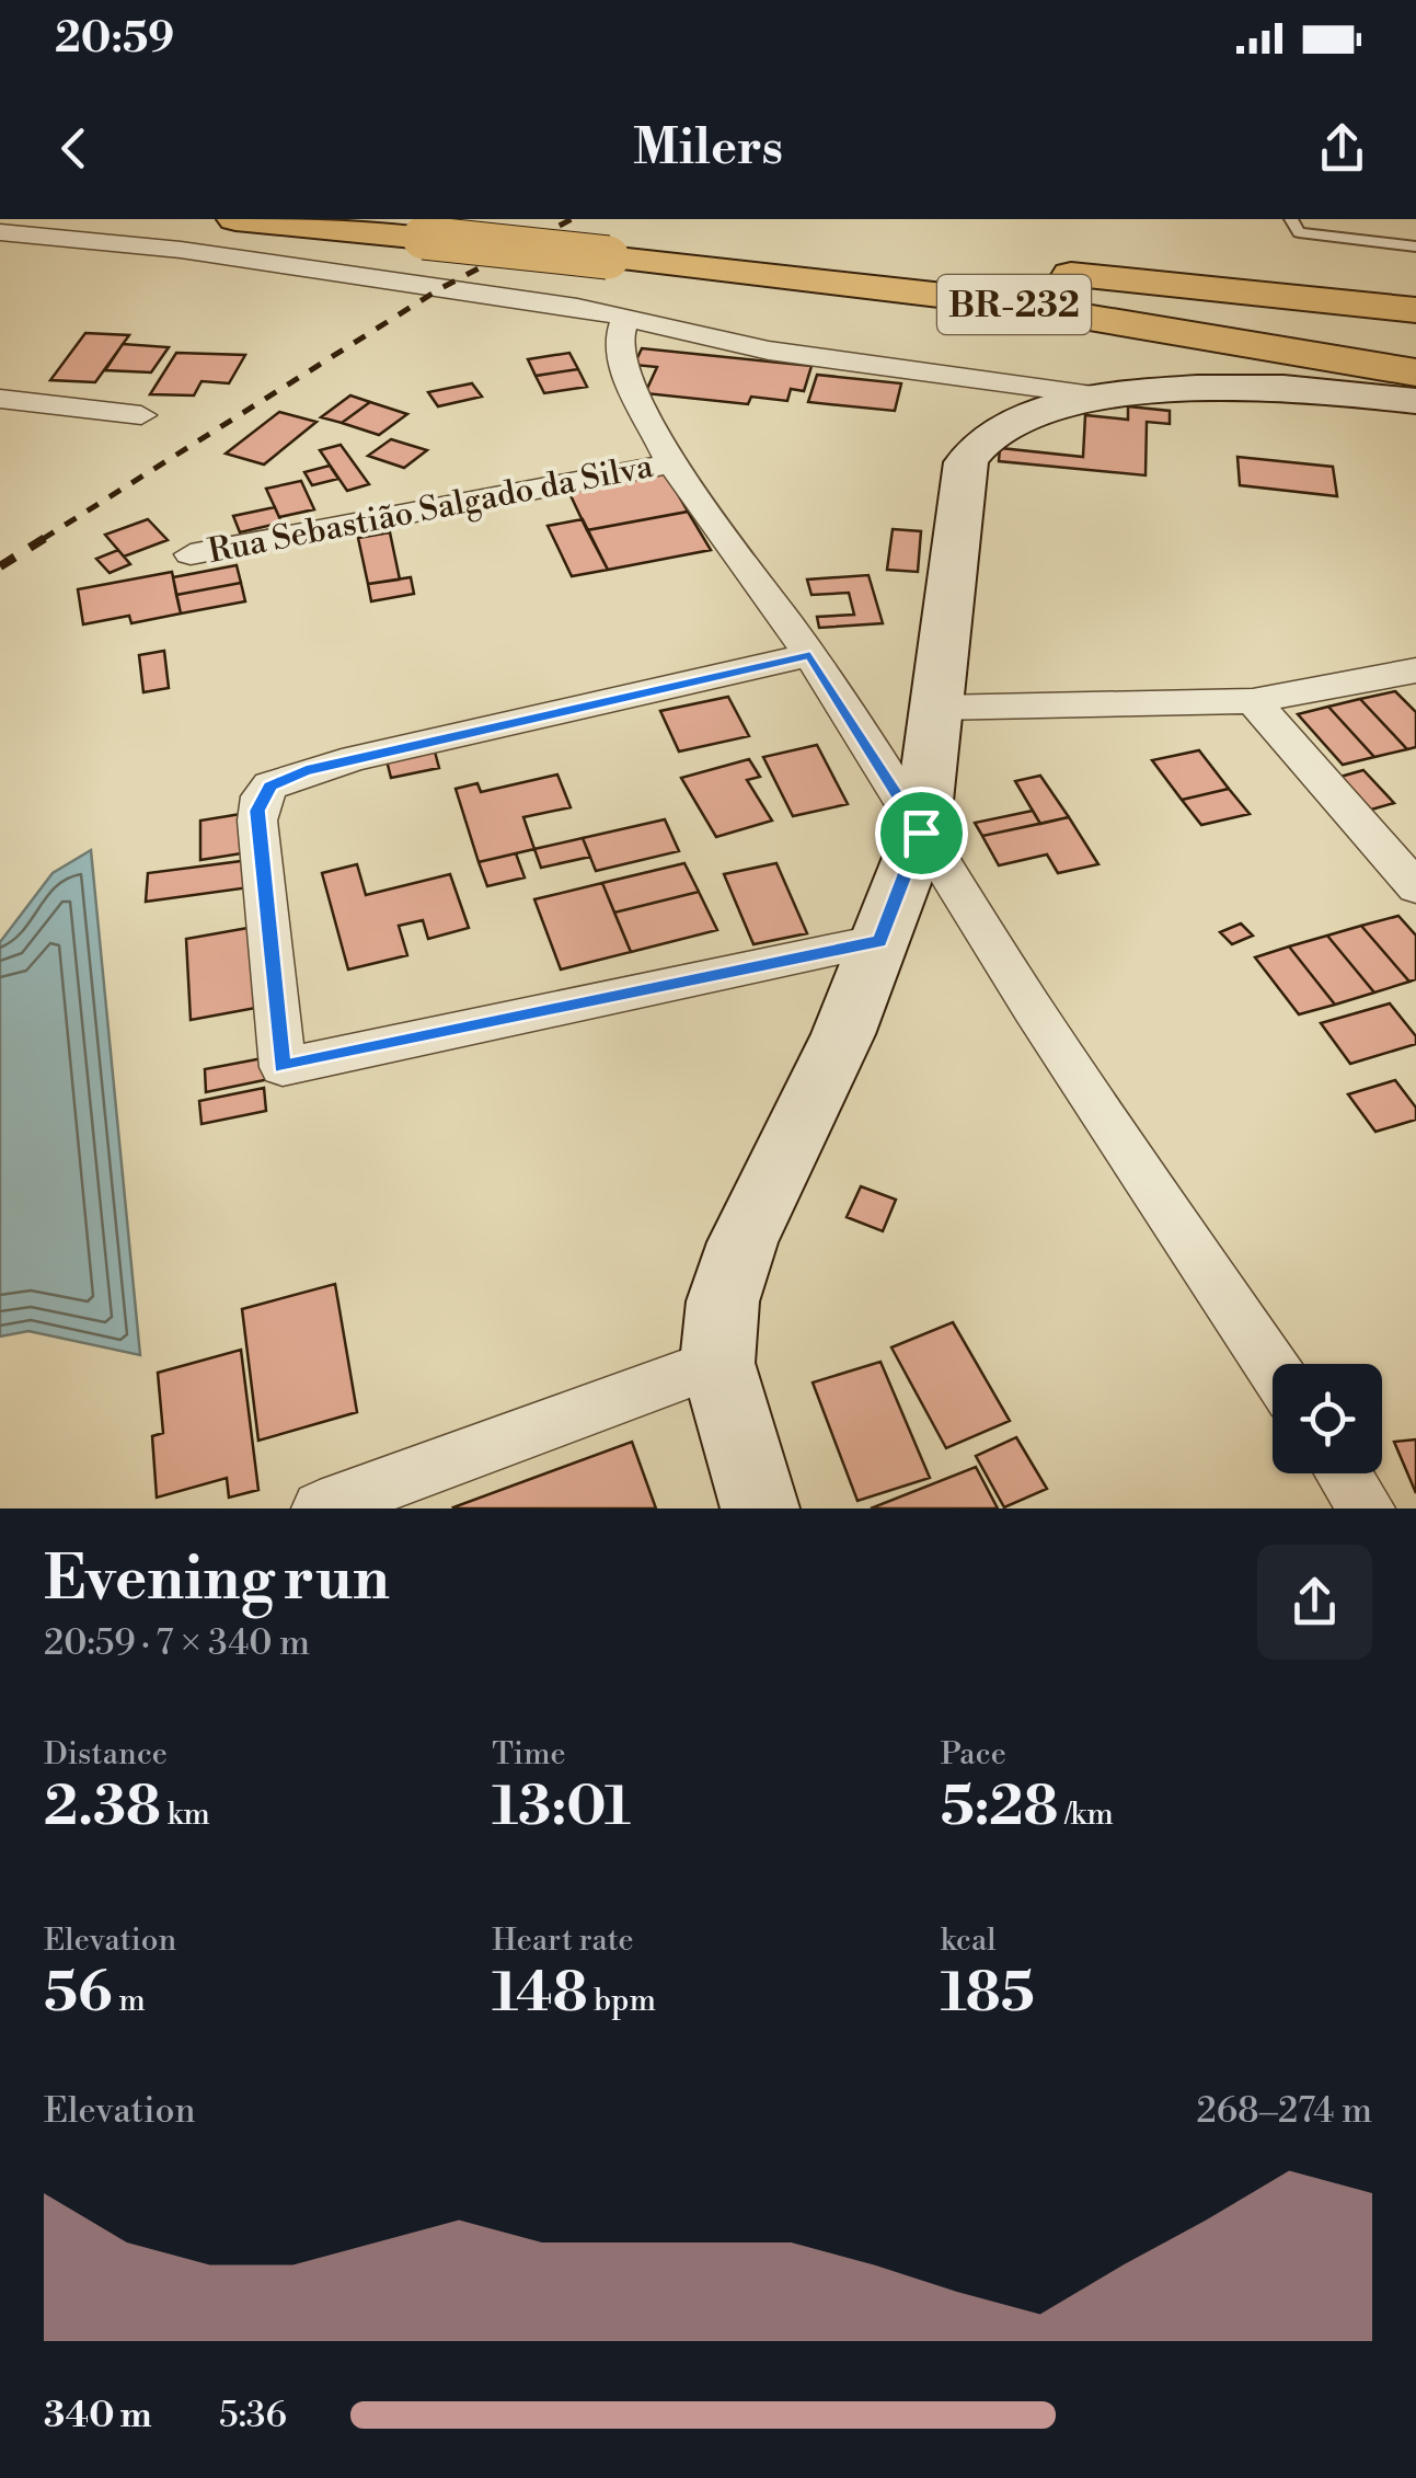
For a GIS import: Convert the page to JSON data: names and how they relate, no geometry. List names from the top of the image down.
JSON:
{
  "streets": {
    "highway": ["BR-232"],
    "street": ["Rua Sebastião Salgado da Silva"]
  },
  "page": {
    "status": "20:59",
    "header": "Milers",
    "heading": ["Evening run", "20:59 · 7 × 340 m"],
    "stats": [
      ["Distance", "2.38 km"],
      ["Time", "13:01"],
      ["Pace", "5:28 /km"],
      ["Elevation", "56 m"],
      ["Heart rate", "148 bpm"],
      ["kcal", "185"]
    ],
    "chart": ["Elevation", "268–274 m"],
    "list": [
      {
        "name": "340 m",
        "note": "5:36"
      }
    ]
  }
}
